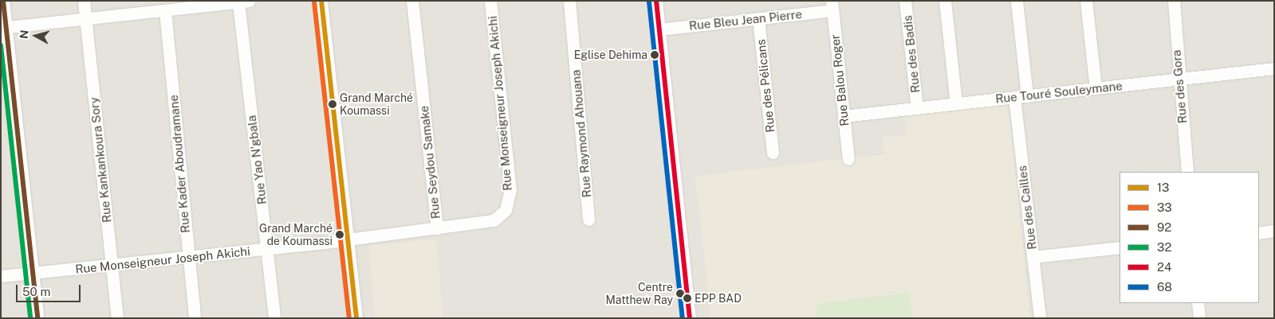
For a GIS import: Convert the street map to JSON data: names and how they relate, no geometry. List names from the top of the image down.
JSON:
{
  "streets": {
    "street": [
      "Rue Bleu Jean Pierre",
      "Rue des Badis",
      "Rue Balou Roger",
      "Rue des Pélicans",
      "Rue des Gora",
      "Rue Touré Souleymane",
      "Rue Monseigneur Joseph Akichi",
      "Rue Raymond Ahouana",
      "Rue Kankankoura Sory",
      "Rue Yao N'gbala",
      "Rue Seydou Samake",
      "Rue Kader Aboudramane",
      "Rue des Cailles"
    ]
  },
  "crossings": [
    ["Rue Bleu Jean Pierre", "Rue Balou Roger"],
    ["Rue Bleu Jean Pierre", "Rue des Pélicans"],
    ["Rue des Badis", "Rue Touré Souleymane"],
    ["Rue Balou Roger", "Rue Touré Souleymane"],
    ["Rue des Gora", "Rue Touré Souleymane"],
    ["Rue Touré Souleymane", "Rue des Cailles"],
    ["Rue Monseigneur Joseph Akichi", "Rue Kankankoura Sory"],
    ["Rue Monseigneur Joseph Akichi", "Rue Yao N'gbala"],
    ["Rue Monseigneur Joseph Akichi", "Rue Seydou Samake"],
    ["Rue Monseigneur Joseph Akichi", "Rue Kader Aboudramane"]
  ],
  "places": [
    "Eglise Dehima",
    "Grand Marché Koumassi",
    "Grand Marché de Koumassi",
    "Centre Matthew Ray",
    "EPP BAD"
  ],
  "lines": [
    "transit line 13",
    "transit line 92",
    "transit line 24",
    "transit line 33",
    "transit line 68",
    "transit line 32"
  ],
  "legend": [
    "13",
    "33",
    "92",
    "32",
    "24",
    "68"
  ],
  "scale_bar": "50 m",
  "north": "left"
}
